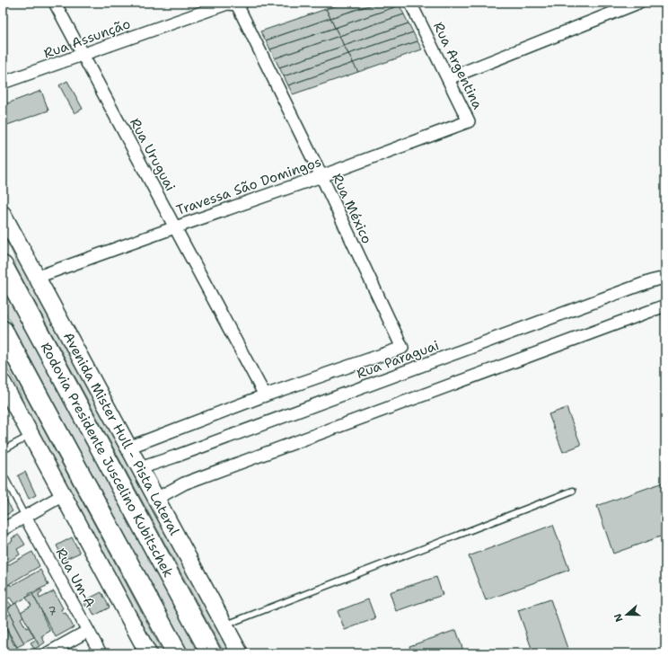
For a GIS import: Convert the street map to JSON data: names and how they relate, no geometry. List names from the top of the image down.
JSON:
{
  "streets": {
    "highway": ["Rodovia Presidente Juscelino Kubitschek"],
    "main road": ["Avenida Mister Hull - Pista Lateral"],
    "street": [
      "Rua Assunção",
      "Rua Argentina",
      "Rua Uruguai",
      "Travessa São Domingos",
      "Rua México",
      "Rua Paraguai",
      "Rua Um-A"
    ]
  },
  "crossings": [
    ["Rua Assunção", "Rua Uruguai"],
    ["Rua Assunção", "Rua México"],
    ["Rua Argentina", "Travessa São Domingos"],
    ["Rua Uruguai", "Travessa São Domingos"],
    ["Rua Uruguai", "Rua México"],
    ["Travessa São Domingos", "Rua México"],
    ["Travessa São Domingos", "Avenida Mister Hull - Pista Lateral"],
    ["Rua Paraguai", "Avenida Mister Hull - Pista Lateral"]
  ],
  "house_numbers": ["7"],
  "north": "left"
}
